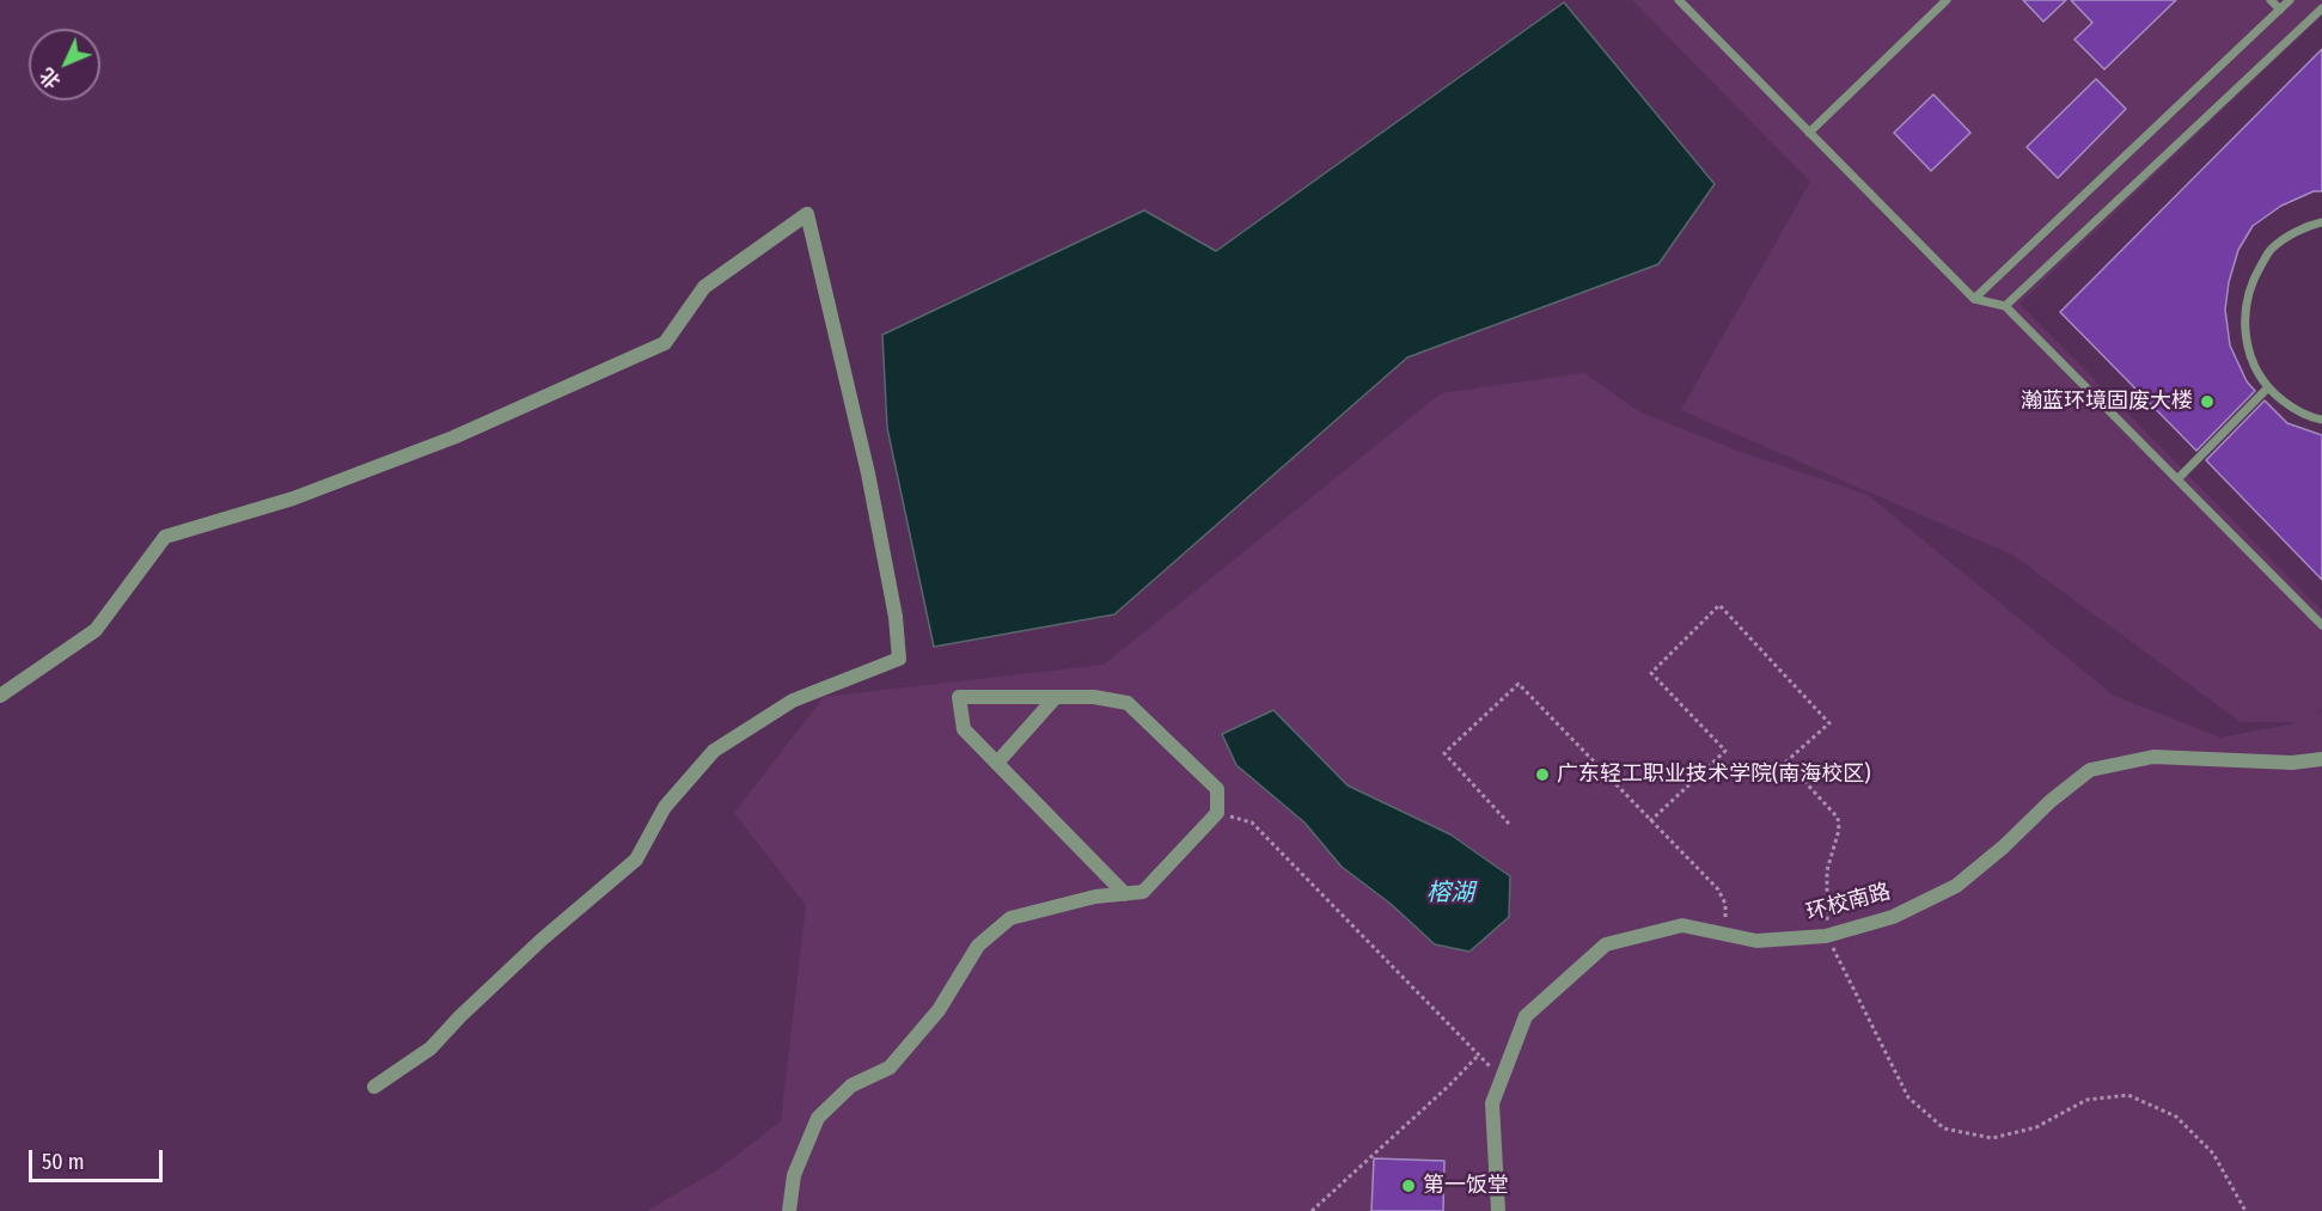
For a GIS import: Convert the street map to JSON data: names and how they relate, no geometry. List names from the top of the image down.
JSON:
{
  "streets": {
    "street": ["环校南路"]
  },
  "water": ["榕湖"],
  "places": ["瀚蓝环境固废大楼", "广东轻工职业技术学院(南海校区)", "第一饭堂"],
  "scale_bar": "50 m",
  "north": "bottom left"
}
